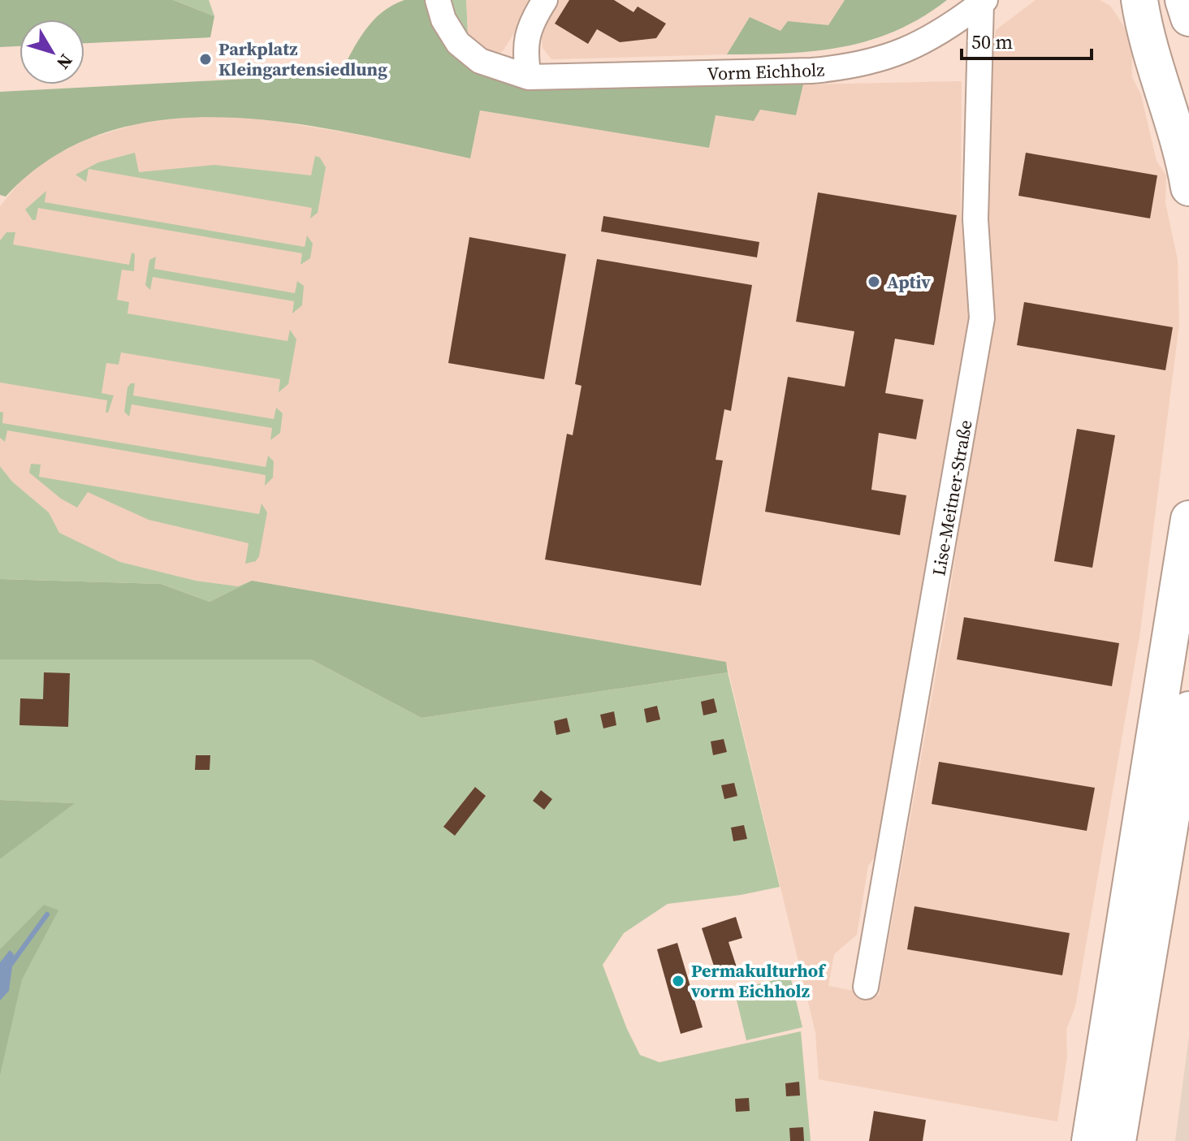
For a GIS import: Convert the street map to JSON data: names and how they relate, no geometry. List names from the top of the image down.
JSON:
{
  "streets": {
    "street": ["Vorm Eichholz", "Lise-Meitner-Straße"]
  },
  "crossings": [
    ["Vorm Eichholz", "Lise-Meitner-Straße"]
  ],
  "places": ["Parkplatz Kleingartensiedlung", "Aptiv", "Permakulturhof vorm Eichholz"],
  "scale_bar": "50 m",
  "north": "bottom right"
}
